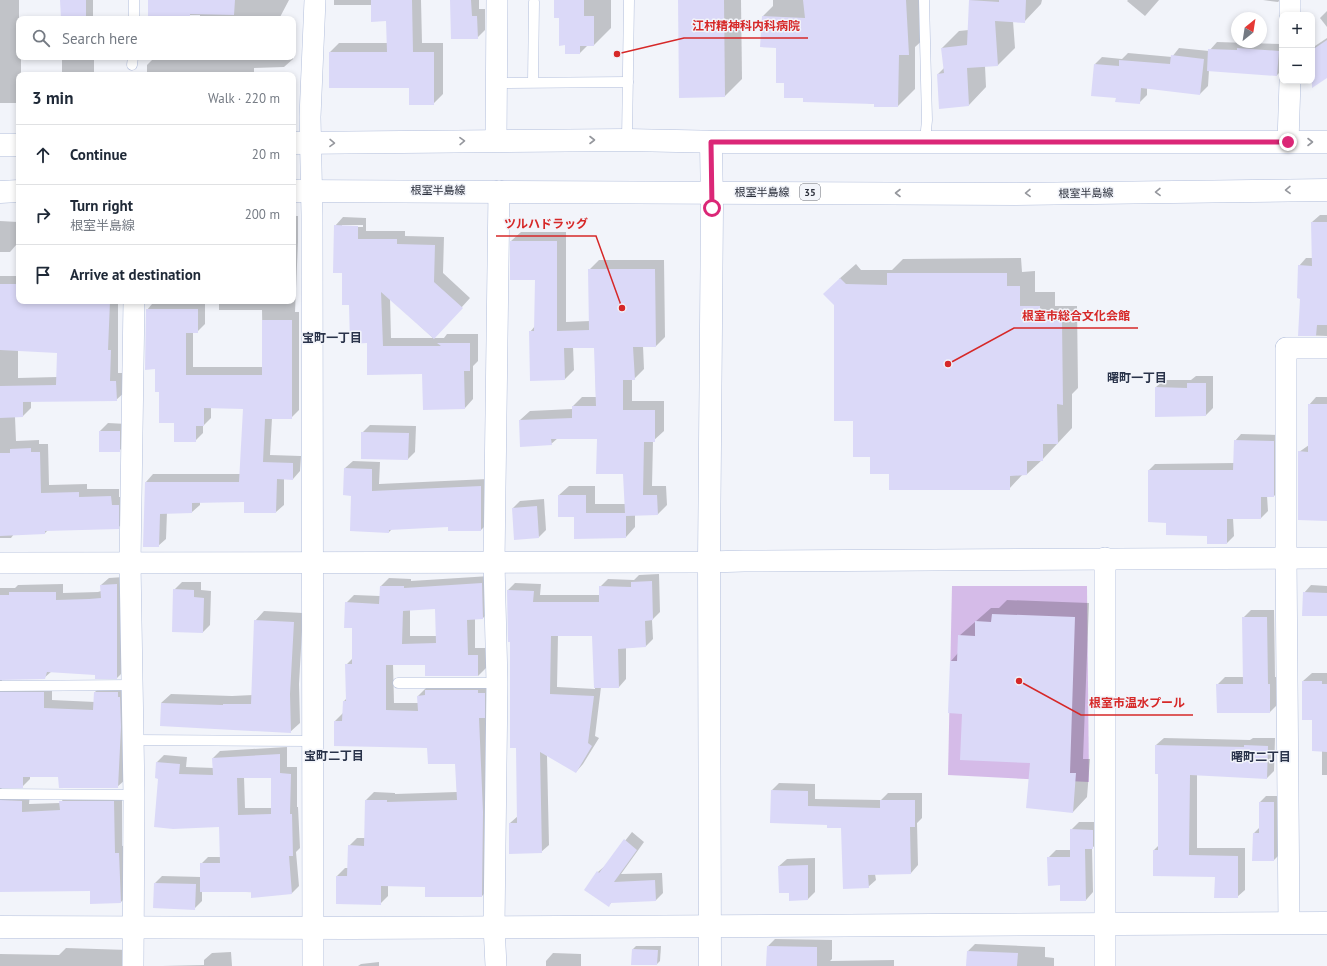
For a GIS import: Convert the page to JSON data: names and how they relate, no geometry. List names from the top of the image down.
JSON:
{
  "streets": {
    "street": ["根室半島線", "35"]
  },
  "districts": [
    "宝町一丁目",
    "曙町一丁目",
    "宝町二丁目",
    "曙町二丁目"
  ],
  "places": [
    "江村精神科内科病院",
    "ツルハドラッグ",
    "根室市総合文化会館",
    "根室市温水プール"
  ],
  "north": "top right",
  "page": {
    "map_buttons": ["+", "−"],
    "search": "Search here",
    "heading": ["3 min", "Walk · 220 m"],
    "list": [
      ["Continue", "20 m"],
      ["Turn right", "根室半島線", "200 m"],
      "Arrive at destination"
    ]
  }
}
